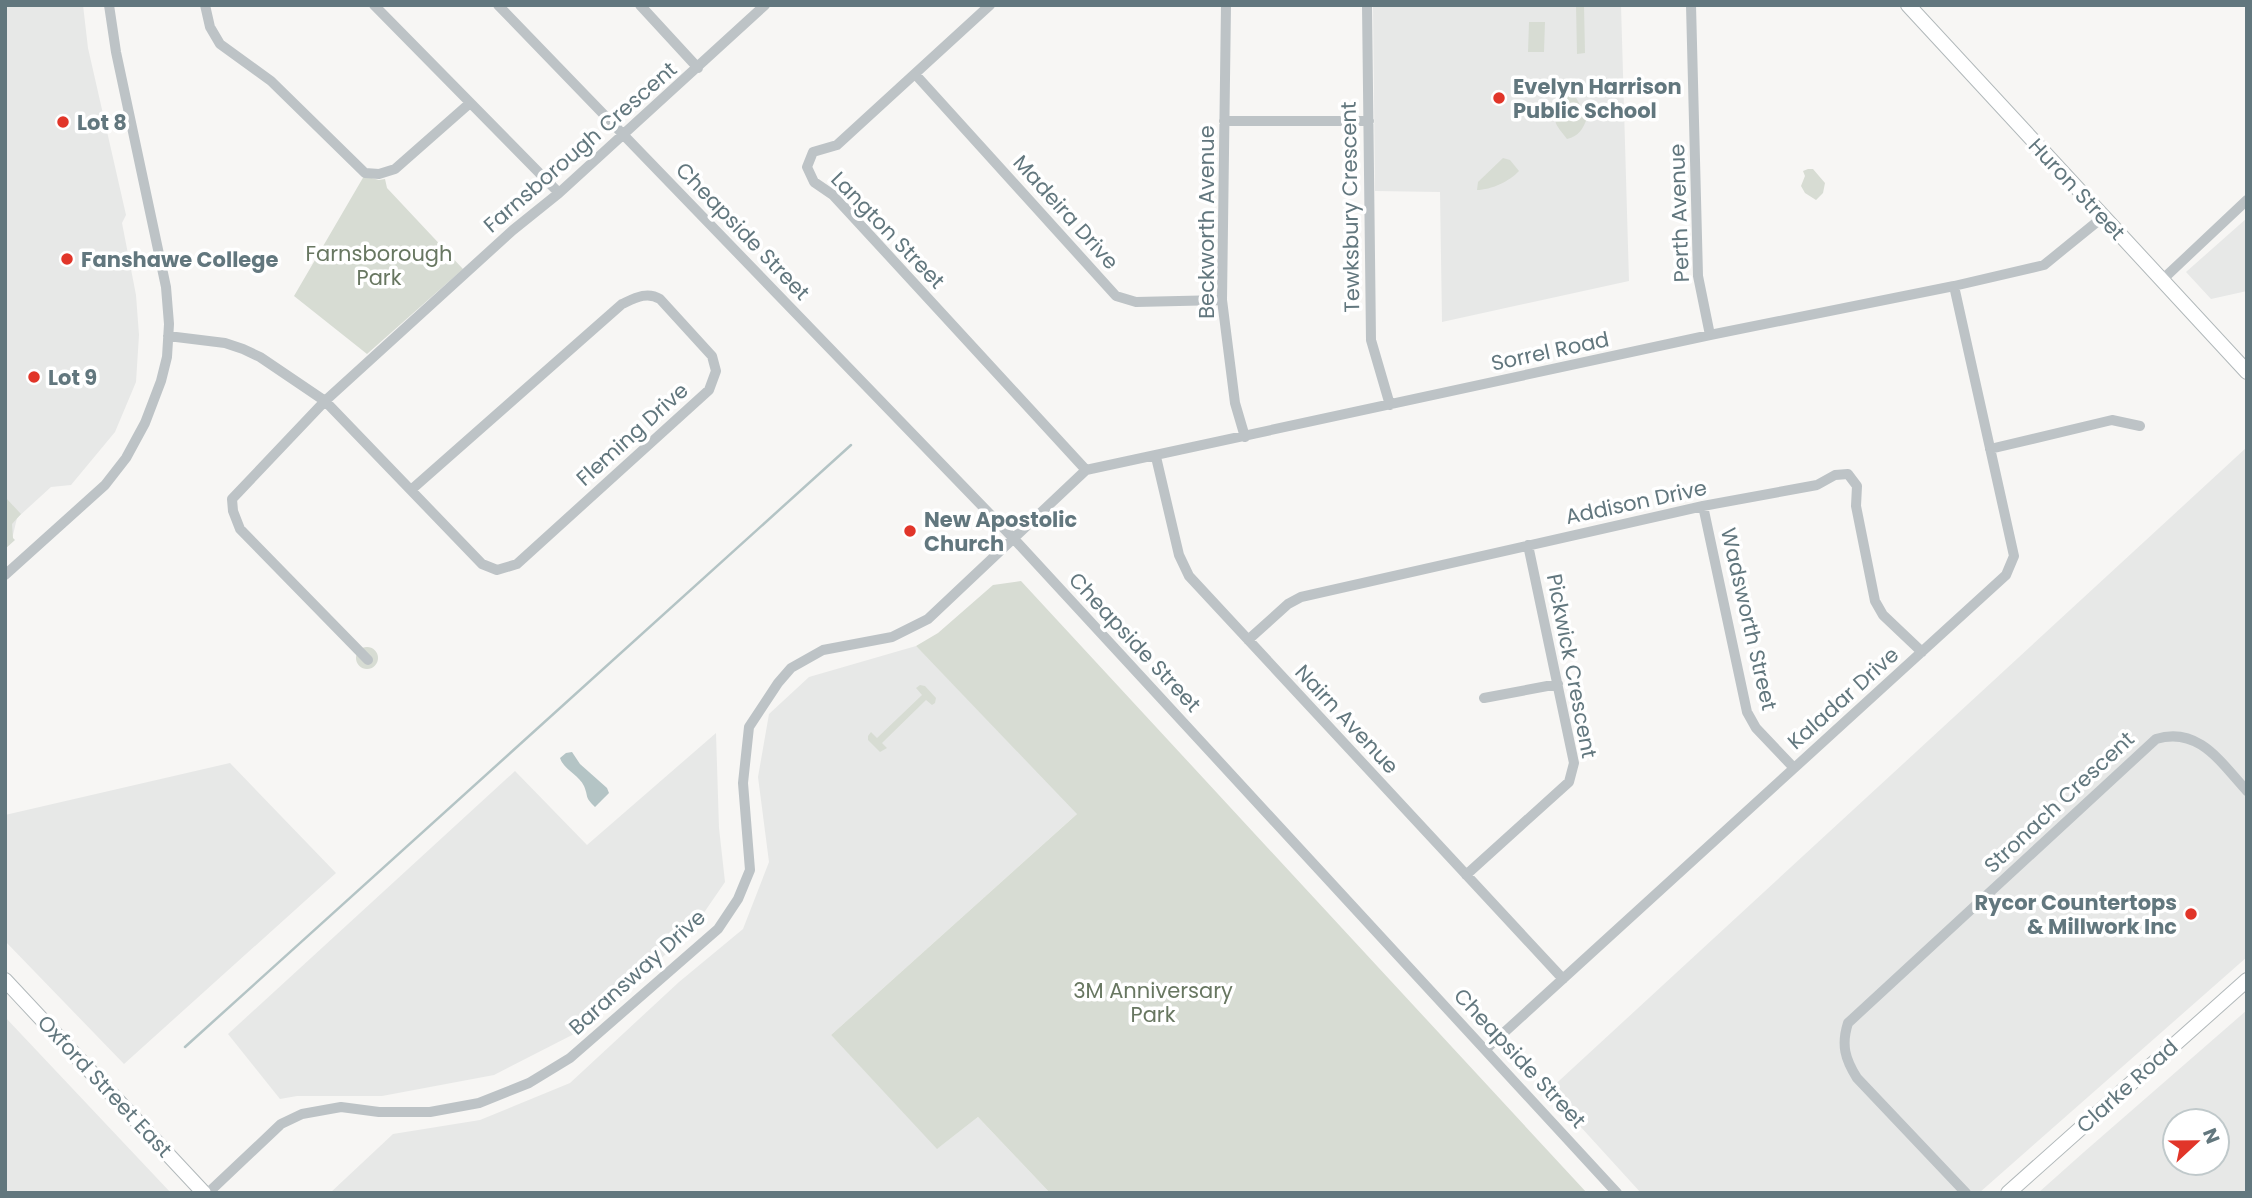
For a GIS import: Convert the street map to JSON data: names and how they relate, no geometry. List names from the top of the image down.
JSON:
{
  "streets": {
    "main road": ["Huron Street", "Oxford Street East", "Clarke Road"],
    "street": [
      "Farnsborough Crescent",
      "Tewksbury Crescent",
      "Madeira Drive",
      "Perth Avenue",
      "Beckworth Avenue",
      "Langton Street",
      "Cheapside Street",
      "Sorrel Road",
      "Fleming Drive",
      "Addison Drive",
      "Wadsworth Street",
      "Pickwick Crescent",
      "Kaladar Drive",
      "Nairn Avenue",
      "Stronach Crescent",
      "Baransway Drive"
    ]
  },
  "crossings": [
    ["Farnsborough Crescent", "Cheapside Street"],
    ["Farnsborough Crescent", "Fleming Drive"],
    ["Huron Street", "Sorrel Road"],
    ["Tewksbury Crescent", "Sorrel Road"],
    ["Madeira Drive", "Beckworth Avenue"],
    ["Madeira Drive", "Langton Street"],
    ["Perth Avenue", "Sorrel Road"],
    ["Beckworth Avenue", "Sorrel Road"],
    ["Langton Street", "Sorrel Road"],
    ["Cheapside Street", "Kaladar Drive"],
    ["Cheapside Street", "Baransway Drive"],
    ["Sorrel Road", "Kaladar Drive"],
    ["Sorrel Road", "Nairn Avenue"],
    ["Addison Drive", "Wadsworth Street"],
    ["Addison Drive", "Pickwick Crescent"],
    ["Addison Drive", "Kaladar Drive"],
    ["Addison Drive", "Nairn Avenue"],
    ["Wadsworth Street", "Kaladar Drive"],
    ["Pickwick Crescent", "Nairn Avenue"],
    ["Kaladar Drive", "Nairn Avenue"],
    ["Baransway Drive", "Oxford Street East"]
  ],
  "parks": ["Farnsborough Park", "3M Anniversary Park"],
  "places": [
    "Evelyn Harrison Public School",
    "Lot 8",
    "Fanshawe College",
    "Lot 9",
    "New Apostolic Church",
    "Rycor Countertops & Millwork Inc"
  ],
  "north": "right"
}
